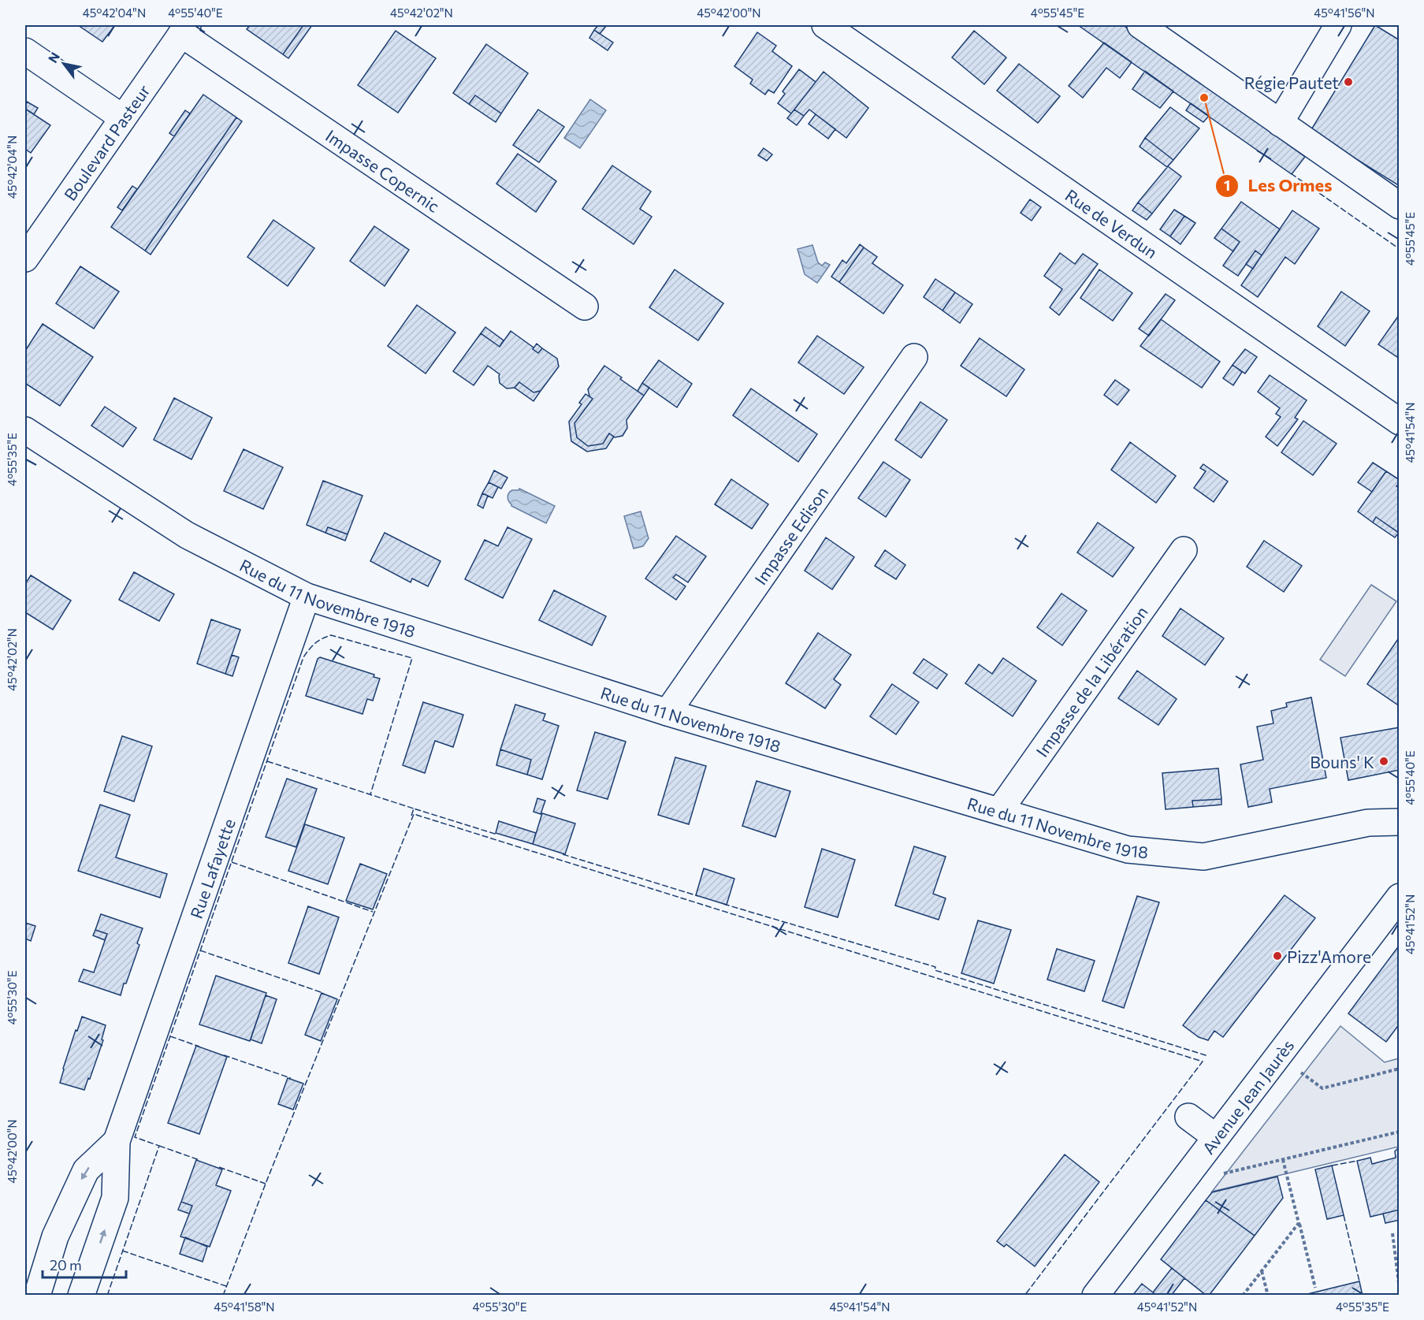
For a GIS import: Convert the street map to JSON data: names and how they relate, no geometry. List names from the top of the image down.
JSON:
{
  "streets": {
    "street": [
      "Boulevard Pasteur",
      "Impasse Copernic",
      "Rue de Verdun",
      "Impasse Edison",
      "Rue du 11 Novembre 1918",
      "Impasse de la Libération",
      "Rue Lafayette",
      "Avenue Jean Jaurès"
    ]
  },
  "crossings": [
    ["Boulevard Pasteur", "Impasse Copernic"],
    ["Impasse Edison", "Rue du 11 Novembre 1918"],
    ["Rue du 11 Novembre 1918", "Impasse de la Libération"],
    ["Rue du 11 Novembre 1918", "Rue Lafayette"]
  ],
  "places": [
    "Régie Pautet",
    "Les Ormes",
    "Bouns' K",
    "Pizz'Amore"
  ],
  "scale_bar": "20 m",
  "north": "top left",
  "coordinates": [
    "45°42'04\"N",
    "4°55'40\"E",
    "45°42'02\"N",
    "45°42'00\"N",
    "4°55'45\"E",
    "45°41'56\"N",
    "45°41'54\"N",
    "4°55'35\"E",
    "45°41'52\"N",
    "4°55'30\"E",
    "45°41'58\"N"
  ]
}
